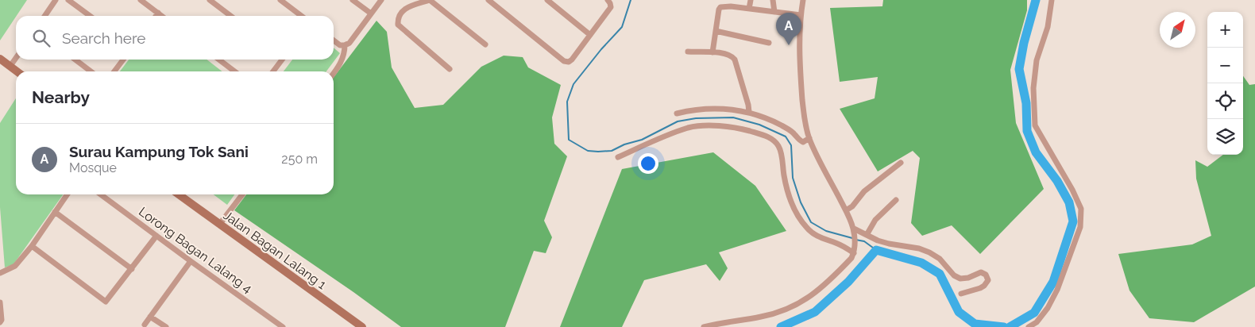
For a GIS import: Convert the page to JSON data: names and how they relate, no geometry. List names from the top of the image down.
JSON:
{
  "streets": {
    "main road": ["Jalan Bagan Lalang 1"],
    "street": ["Lorong Bagan Lalang 4"]
  },
  "north": "top right",
  "page": {
    "map_buttons": ["+", "−"],
    "pins": "A",
    "search": "Search here",
    "heading": "Nearby",
    "list": [
      {
        "mark": "A",
        "name": "Surau Kampung Tok Sani",
        "note": "Mosque",
        "value": "250 m"
      }
    ]
  }
}
